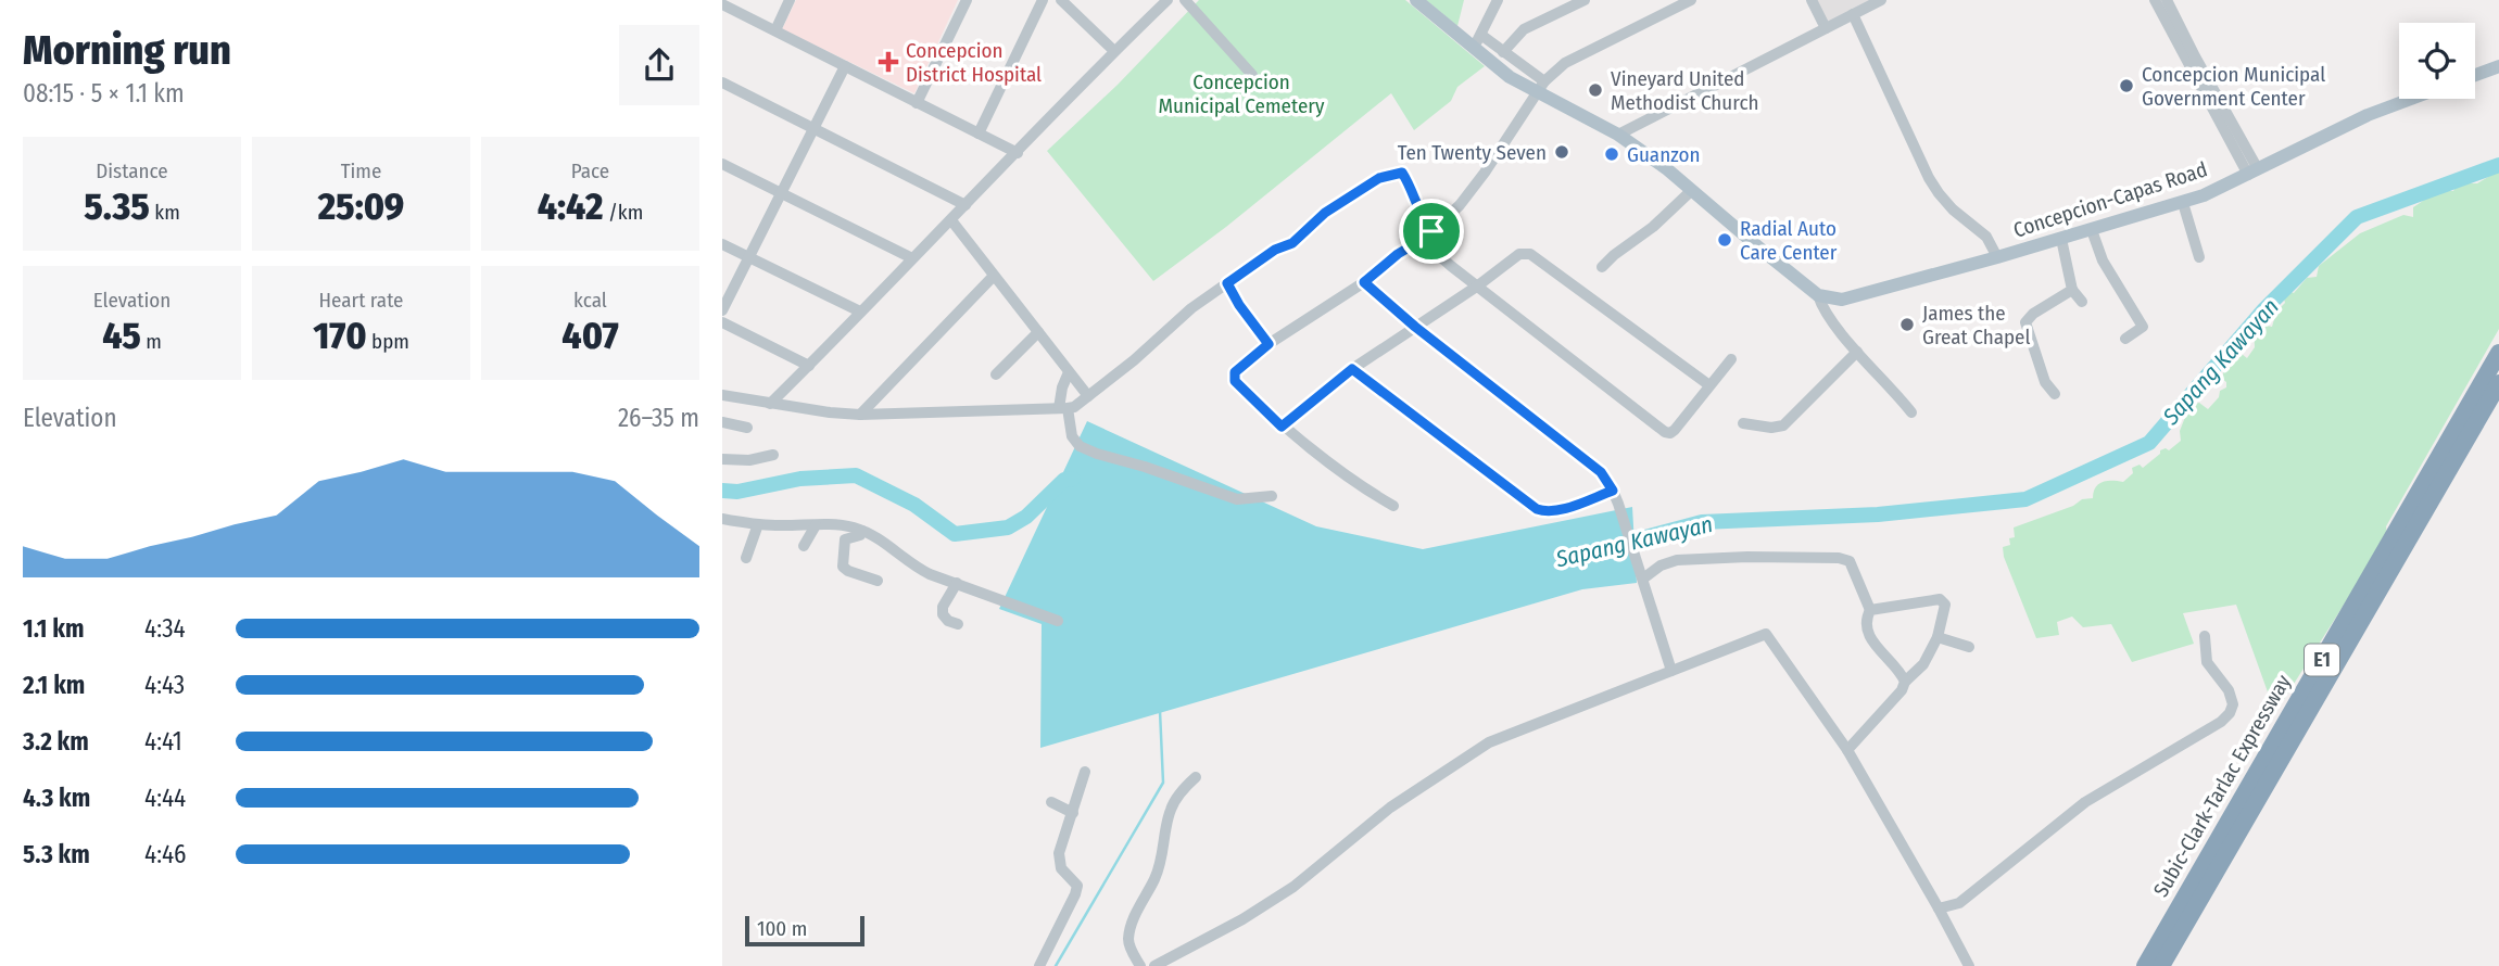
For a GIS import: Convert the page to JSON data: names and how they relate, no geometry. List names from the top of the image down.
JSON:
{
  "streets": {
    "highway": ["E1", "Subic-Clark-Tarlac Expressway"],
    "main road": ["Concepcion-Capas Road"]
  },
  "water": ["Sapang Kawayan"],
  "parks": ["Concepcion Municipal Cemetery"],
  "places": {
    "health": ["Concepcion District Hospital"],
    "other": [
      "Concepcion Municipal Government Center",
      "Vineyard United Methodist Church",
      "Ten Twenty Seven",
      "Guanzon",
      "Radial Auto Care Center",
      "James the Great Chapel"
    ]
  },
  "scale_bar": "100 m",
  "page": {
    "heading": ["Morning run", "08:15 · 5 × 1.1 km"],
    "stats": [
      ["Distance", "5.35 km"],
      ["Time", "25:09"],
      ["Pace", "4:42 /km"],
      ["Elevation", "45 m"],
      ["Heart rate", "170 bpm"],
      ["kcal", "407"]
    ],
    "chart": ["Elevation", "26–35 m"],
    "list": [
      {
        "name": "1.1 km",
        "note": "4:34"
      },
      {
        "name": "2.1 km",
        "note": "4:43"
      },
      {
        "name": "3.2 km",
        "note": "4:41"
      },
      {
        "name": "4.3 km",
        "note": "4:44"
      },
      {
        "name": "5.3 km",
        "note": "4:46"
      }
    ],
    "scale": "100 m"
  }
}
